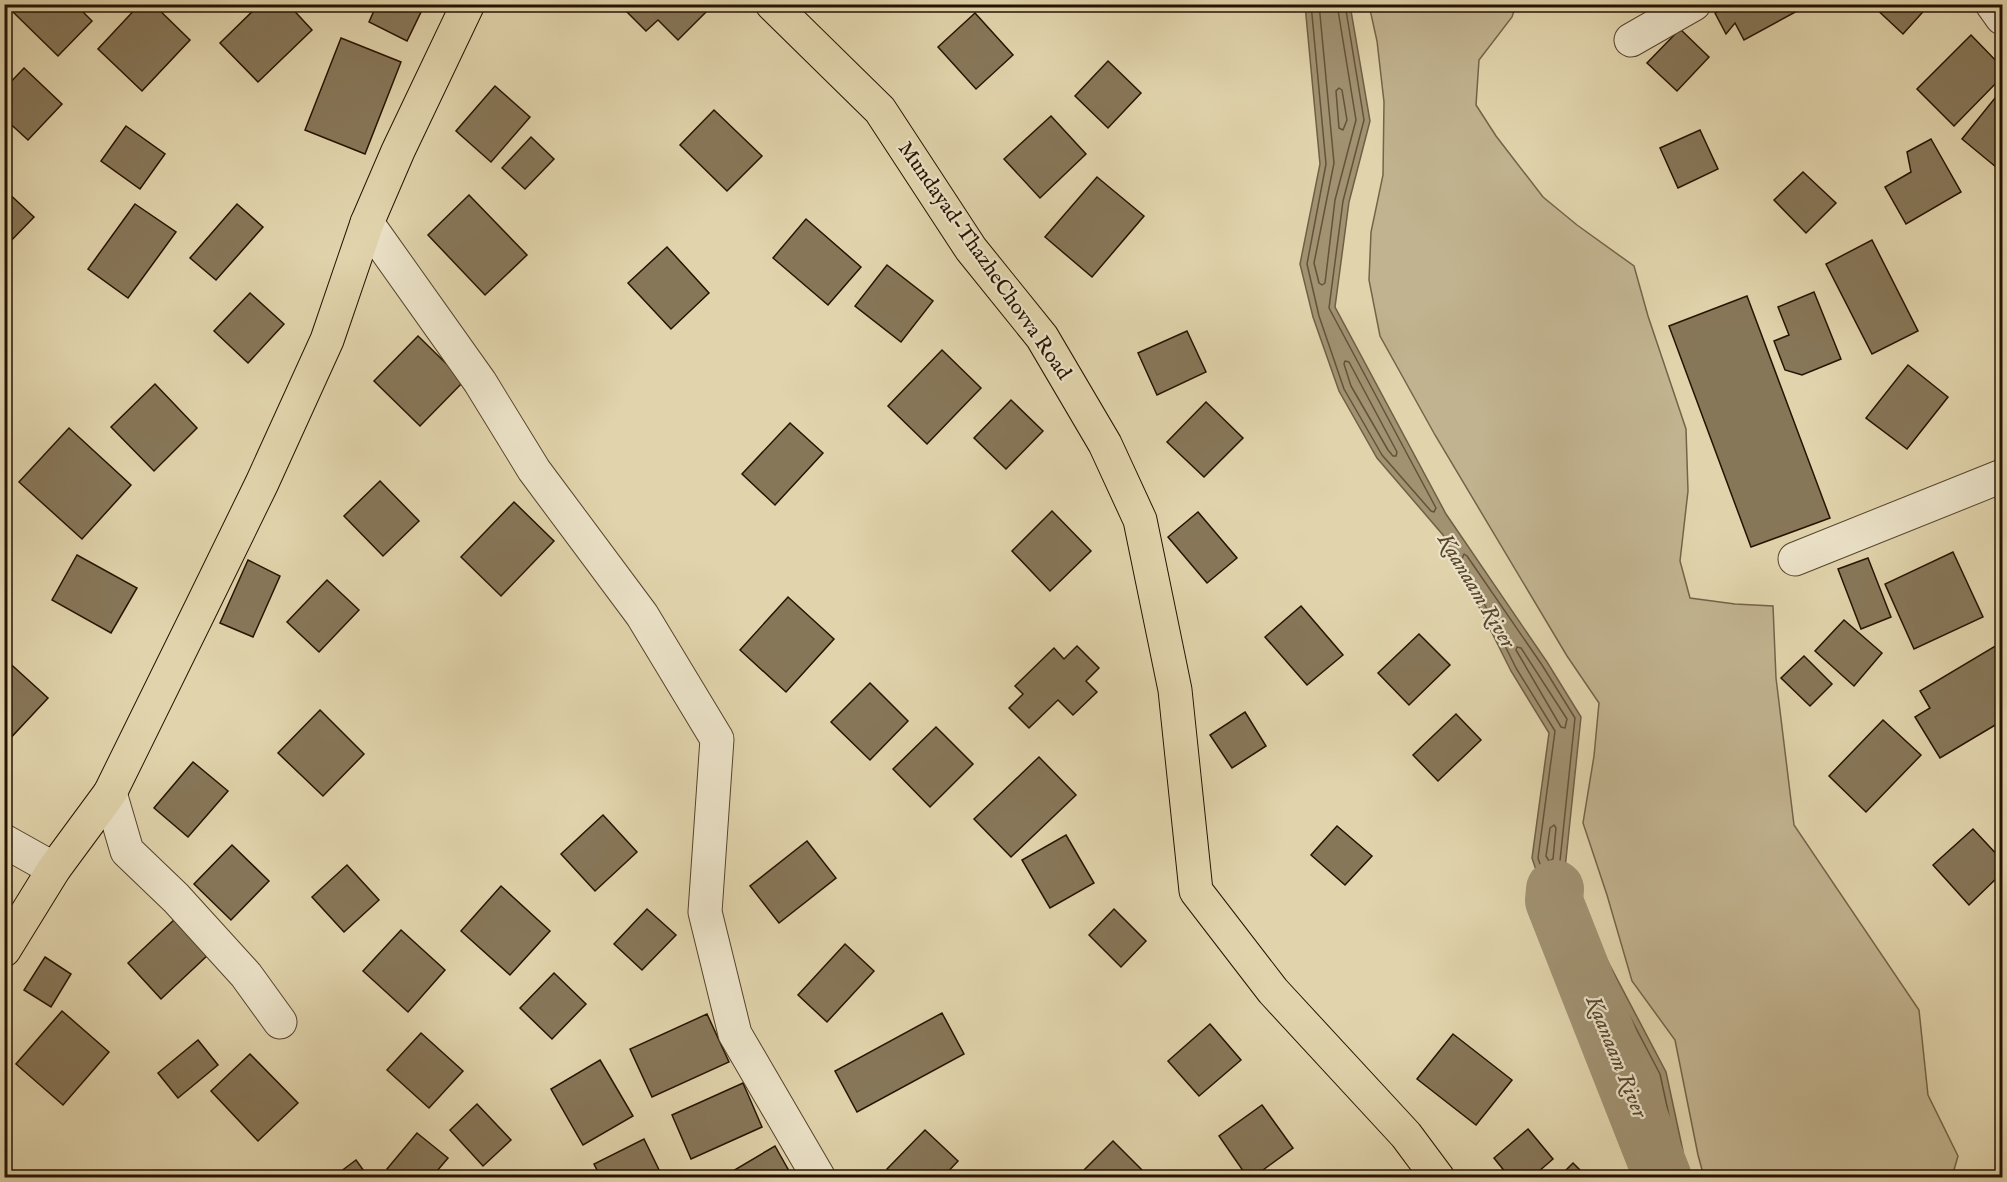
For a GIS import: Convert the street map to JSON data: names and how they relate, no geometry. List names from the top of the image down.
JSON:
{
  "streets": {
    "main road": ["Mundayad-ThazheChovva Road"]
  },
  "water": ["Kaanaam River"]
}
